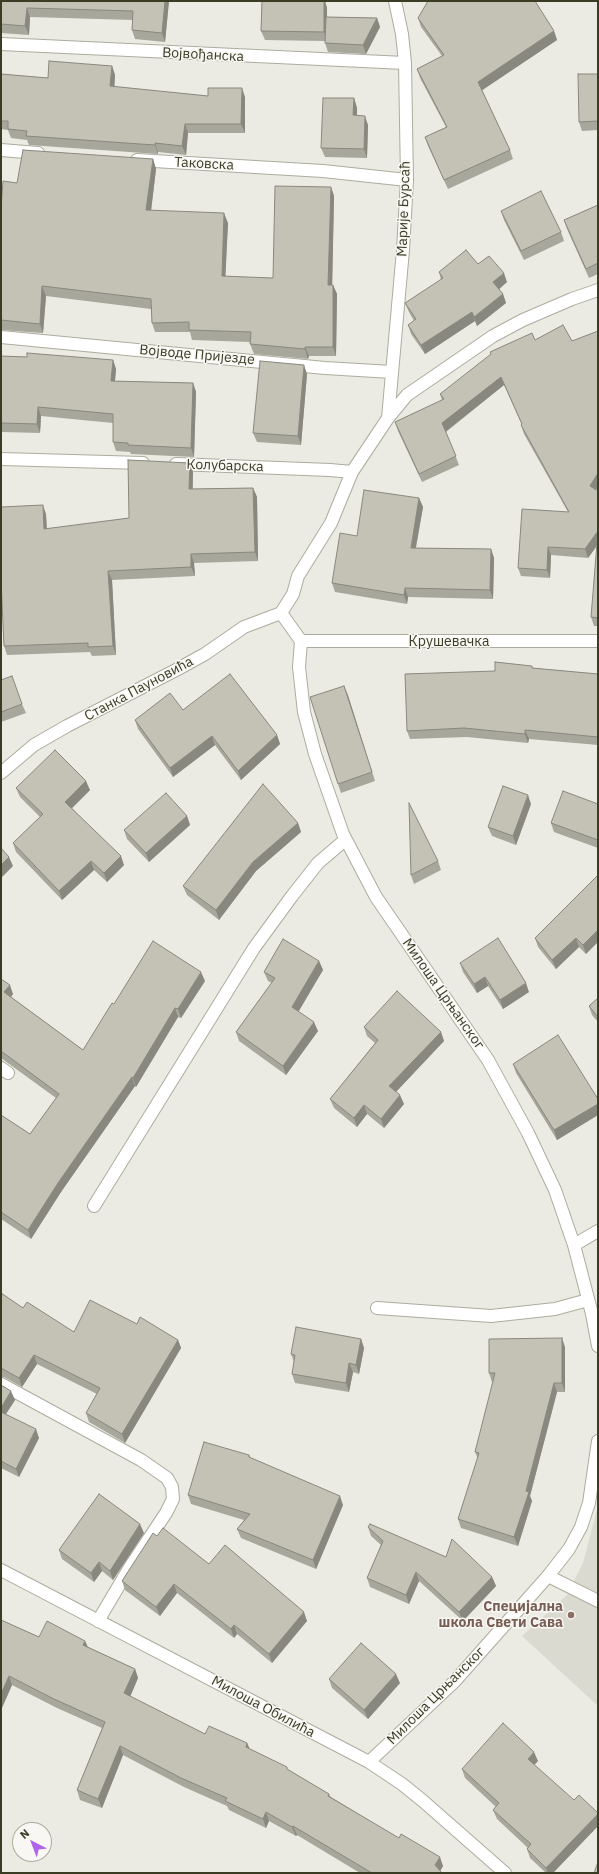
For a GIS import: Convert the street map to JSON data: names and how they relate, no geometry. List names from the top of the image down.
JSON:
{
  "streets": {
    "street": [
      "Војвођанска",
      "Таковска",
      "Марије Бурсаћ",
      "Војводе Пријезде",
      "Колубарска",
      "Крушевачка",
      "Станка Пауновића",
      "Милоша Црњанског",
      "Милоша Обилића"
    ]
  },
  "crossings": [
    ["Војвођанска", "Марије Бурсаћ"],
    ["Таковска", "Марије Бурсаћ"],
    ["Марије Бурсаћ", "Војводе Пријезде"],
    ["Крушевачка", "Милоша Црњанског"],
    ["Милоша Црњанског", "Милоша Обилића"]
  ],
  "places": ["Специјална школа Свети Сава"],
  "north": "top left"
}
